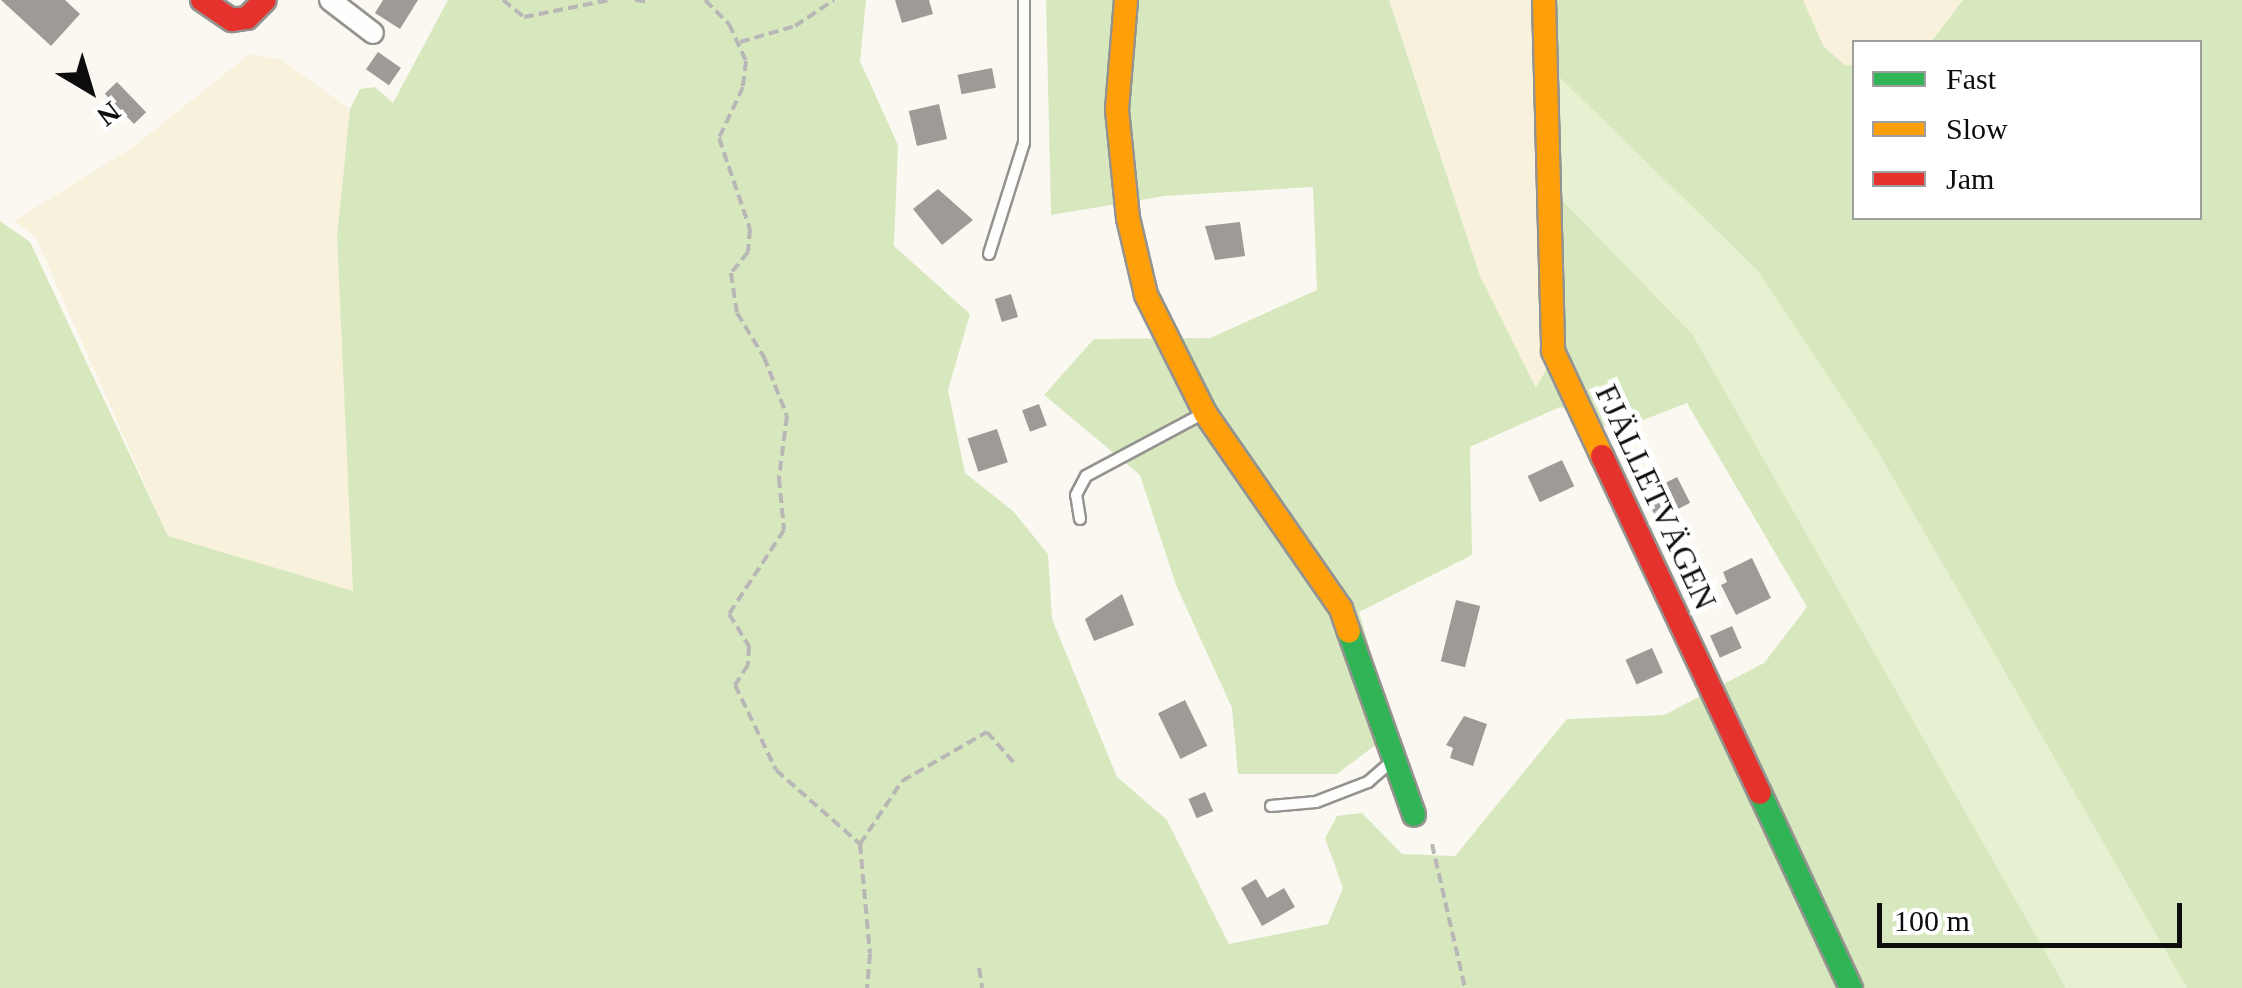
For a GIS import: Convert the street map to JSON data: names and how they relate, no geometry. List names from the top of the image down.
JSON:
{
  "streets": {
    "street": ["FJÄLLETVÄGEN"]
  },
  "legend": ["Fast", "Slow", "Jam"],
  "scale_bar": "100 m",
  "north": "bottom right"
}
